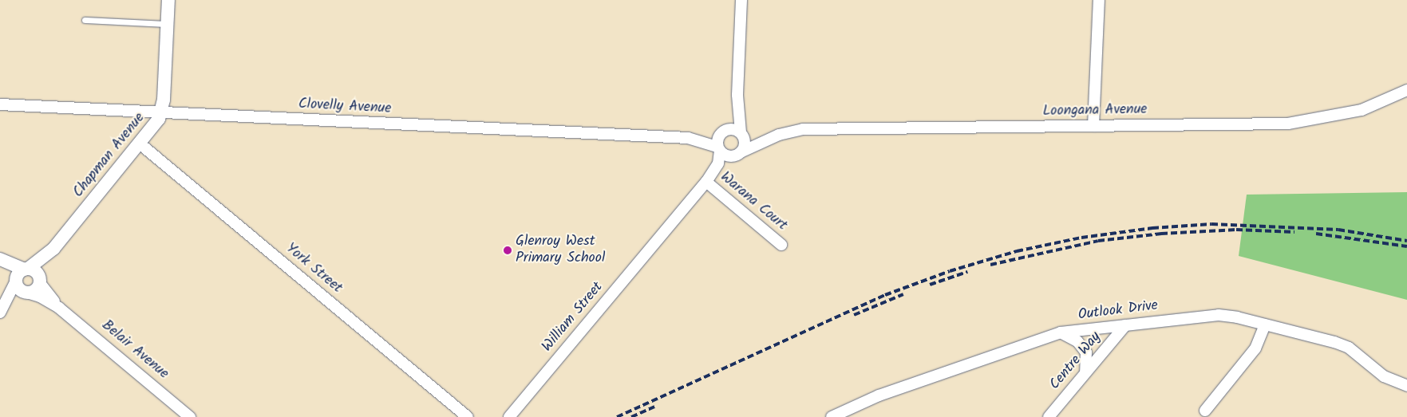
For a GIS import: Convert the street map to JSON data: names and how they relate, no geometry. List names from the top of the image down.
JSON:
{
  "streets": {
    "street": [
      "Clovelly Avenue",
      "Loongana Avenue",
      "Chapman Avenue",
      "Warana Court",
      "York Street",
      "Outlook Drive",
      "William Street",
      "Belair Avenue",
      "Centre Way"
    ]
  },
  "crossings": [
    ["Clovelly Avenue", "Loongana Avenue"],
    ["Clovelly Avenue", "Chapman Avenue"],
    ["Clovelly Avenue", "William Street"],
    ["Loongana Avenue", "William Street"],
    ["Chapman Avenue", "York Street"],
    ["Warana Court", "William Street"],
    ["Outlook Drive", "Centre Way"]
  ],
  "places": ["Glenroy West Primary School"]
}
